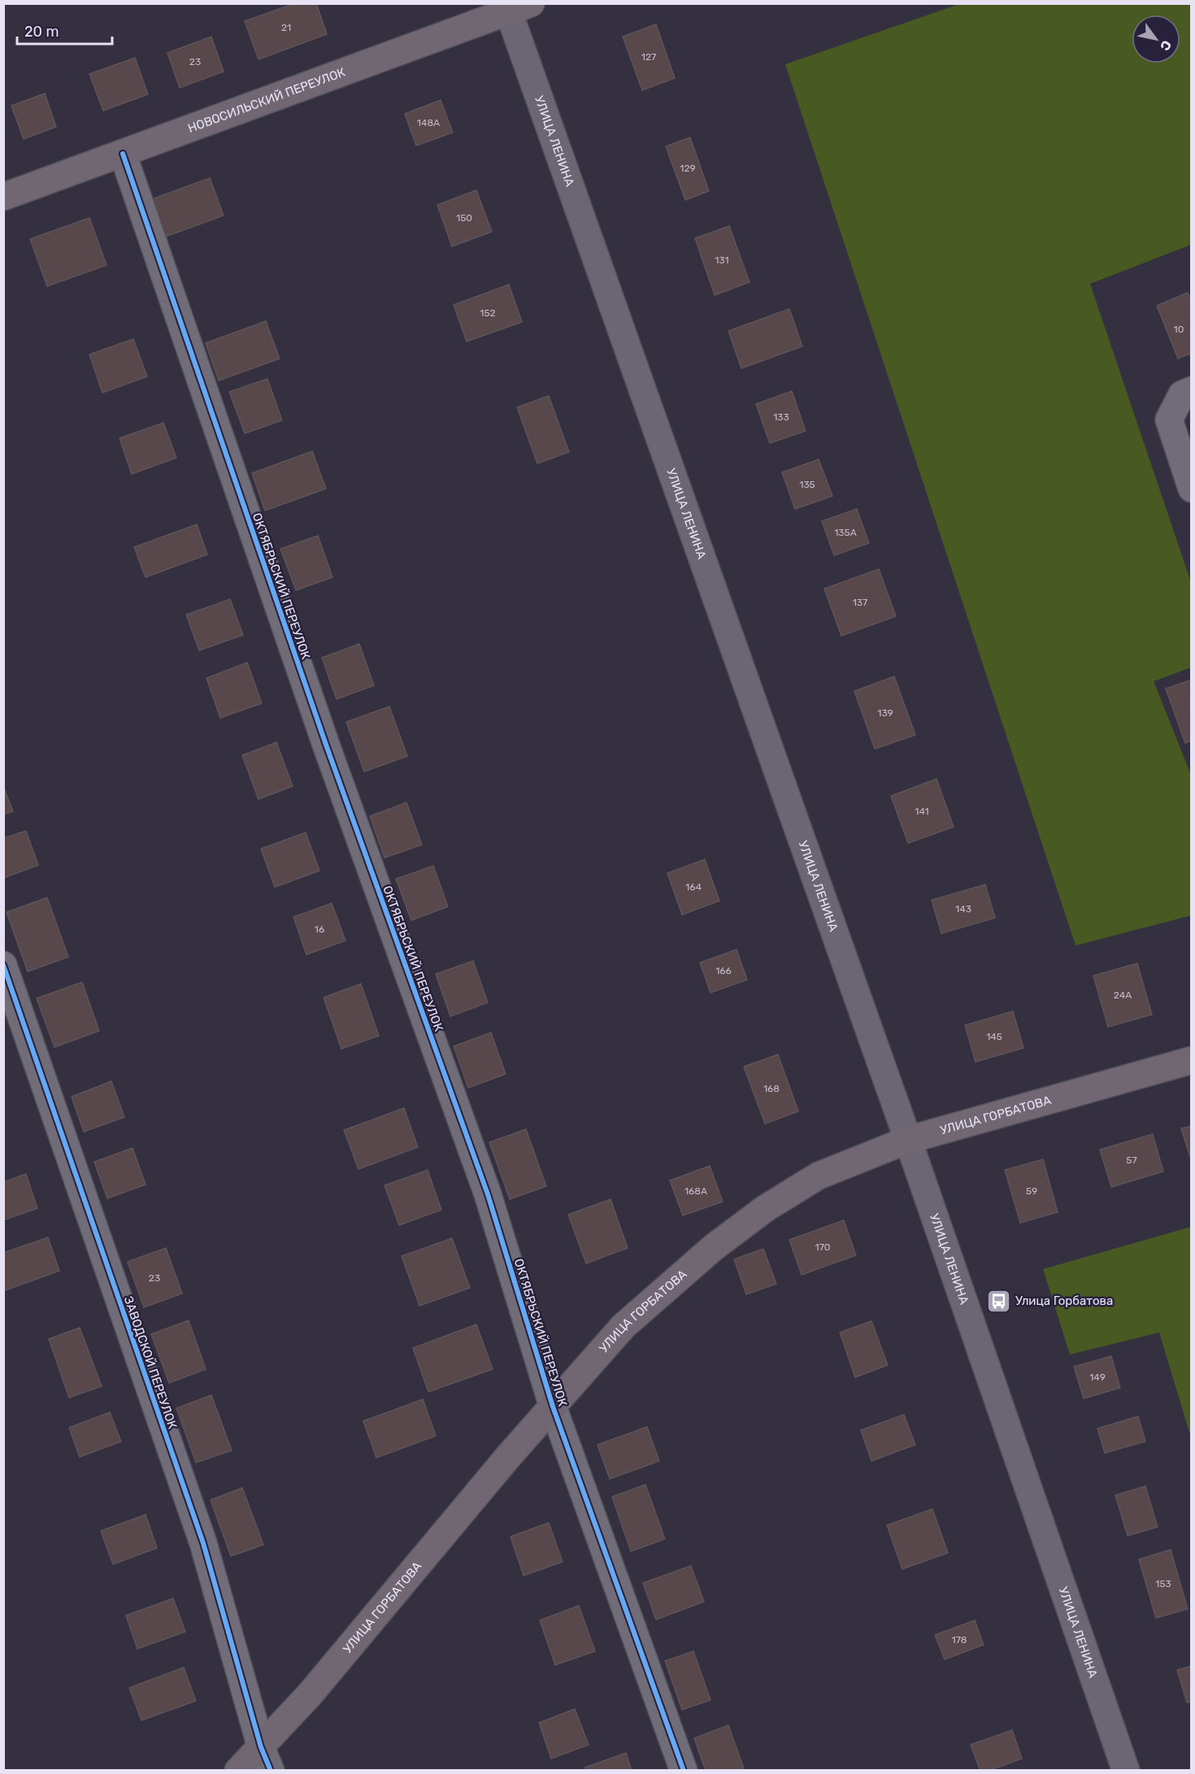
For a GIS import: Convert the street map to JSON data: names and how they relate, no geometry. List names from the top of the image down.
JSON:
{
  "streets": {
    "main road": ["НОВОСИЛЬСКИЙ ПЕРЕУЛОК", "УЛИЦА ЛЕНИНА", "УЛИЦА ГОРБАТОВА"],
    "street": ["ОКТЯБРЬСКИЙ ПЕРЕУЛОК", "ЗАВОДСКОЙ ПЕРЕУЛОК"]
  },
  "crossings": [
    ["НОВОСИЛЬСКИЙ ПЕРЕУЛОК", "УЛИЦА ЛЕНИНА"],
    ["НОВОСИЛЬСКИЙ ПЕРЕУЛОК", "ОКТЯБРЬСКИЙ ПЕРЕУЛОК"],
    ["УЛИЦА ЛЕНИНА", "УЛИЦА ГОРБАТОВА"],
    ["ОКТЯБРЬСКИЙ ПЕРЕУЛОК", "УЛИЦА ГОРБАТОВА"],
    ["УЛИЦА ГОРБАТОВА", "ЗАВОДСКОЙ ПЕРЕУЛОК"]
  ],
  "places": {
    "bus stop": ["Улица Горбатова"]
  },
  "house_numbers": [
    "21",
    "127",
    "23",
    "148А",
    "129",
    "150",
    "131",
    "152",
    "10",
    "133",
    "135",
    "135А",
    "137",
    "139",
    "141",
    "164",
    "143",
    "16",
    "166",
    "24А",
    "145",
    "168",
    "57",
    "168А",
    "59",
    "170",
    "23",
    "149",
    "153",
    "178"
  ],
  "scale_bar": "20 m",
  "north": "bottom right"
}
